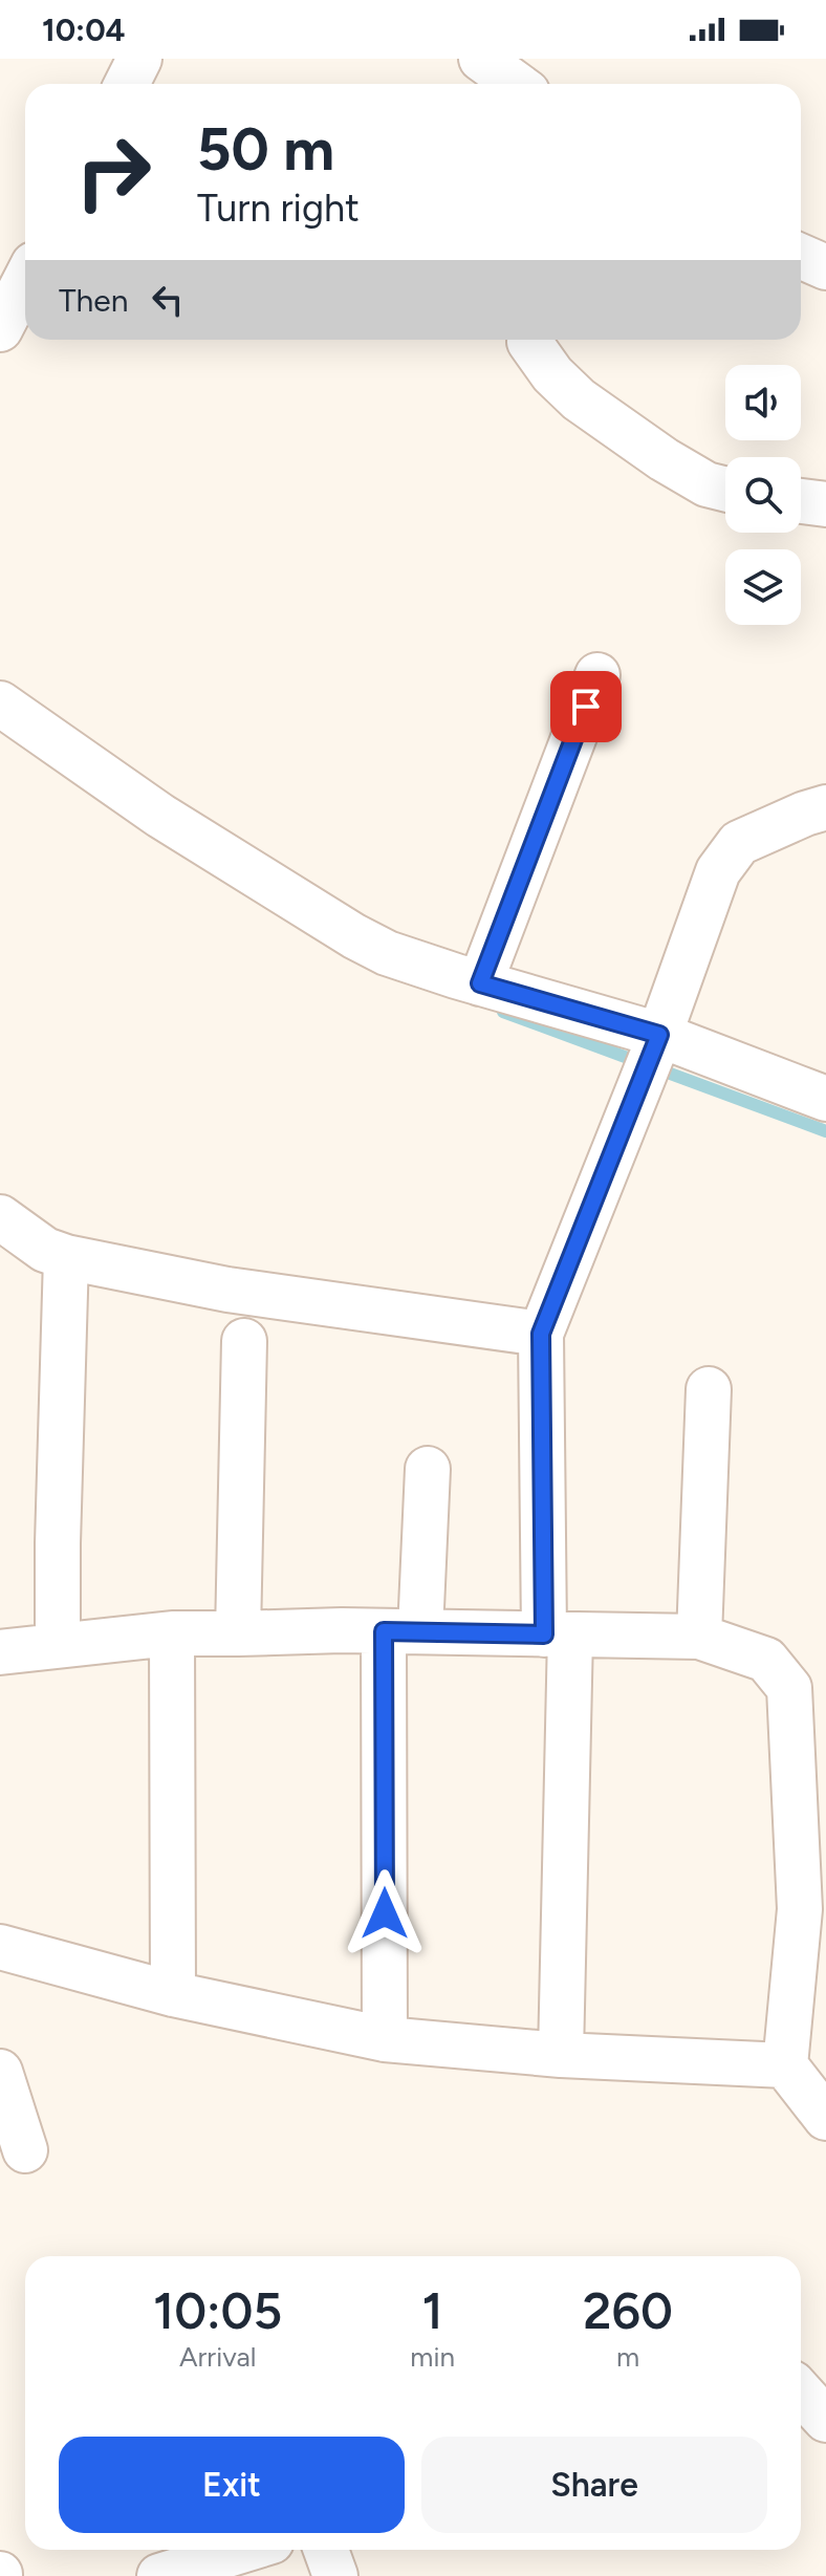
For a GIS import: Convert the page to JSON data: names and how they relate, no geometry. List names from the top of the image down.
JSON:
{
  "page": {
    "status": "10:04",
    "turn": ["50 m", "Turn right"],
    "then": "Then",
    "eta": [
      "10:05",
      "Arrival",
      "1",
      "min",
      "260",
      "m"
    ],
    "buttons": ["Exit", "Share"]
  }
}
